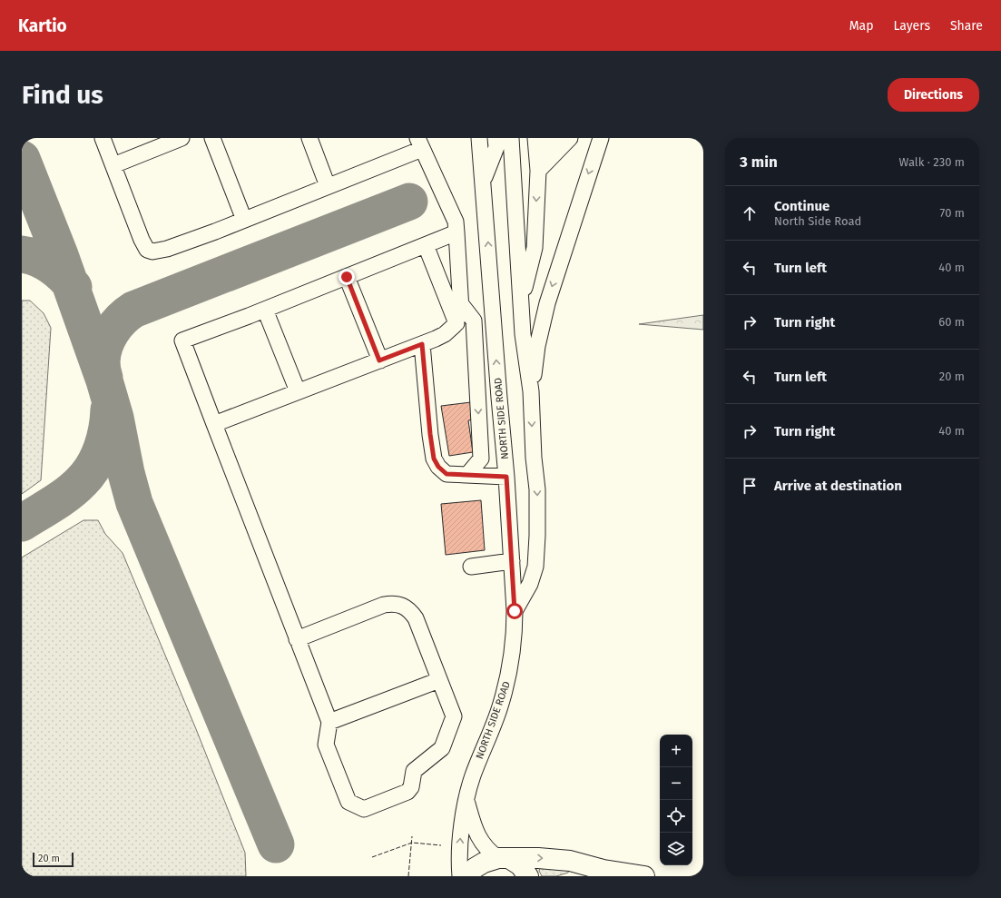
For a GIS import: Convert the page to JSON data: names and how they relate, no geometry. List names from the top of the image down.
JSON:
{
  "streets": {
    "street": ["NORTH SIDE ROAD"]
  },
  "scale_bar": "20 m",
  "page": {
    "header": "Kartio",
    "nav": ["Map", "Layers", "Share"],
    "buttons": "Directions",
    "title": "Find us",
    "heading": ["3 min", "Walk · 230 m"],
    "list": [
      ["Continue", "North Side Road", "70 m"],
      ["Turn left", "40 m"],
      ["Turn right", "60 m"],
      ["Turn left", "20 m"],
      ["Turn right", "40 m"],
      "Arrive at destination"
    ],
    "map_buttons": ["+", "−"],
    "scale": "20 m"
  }
}
